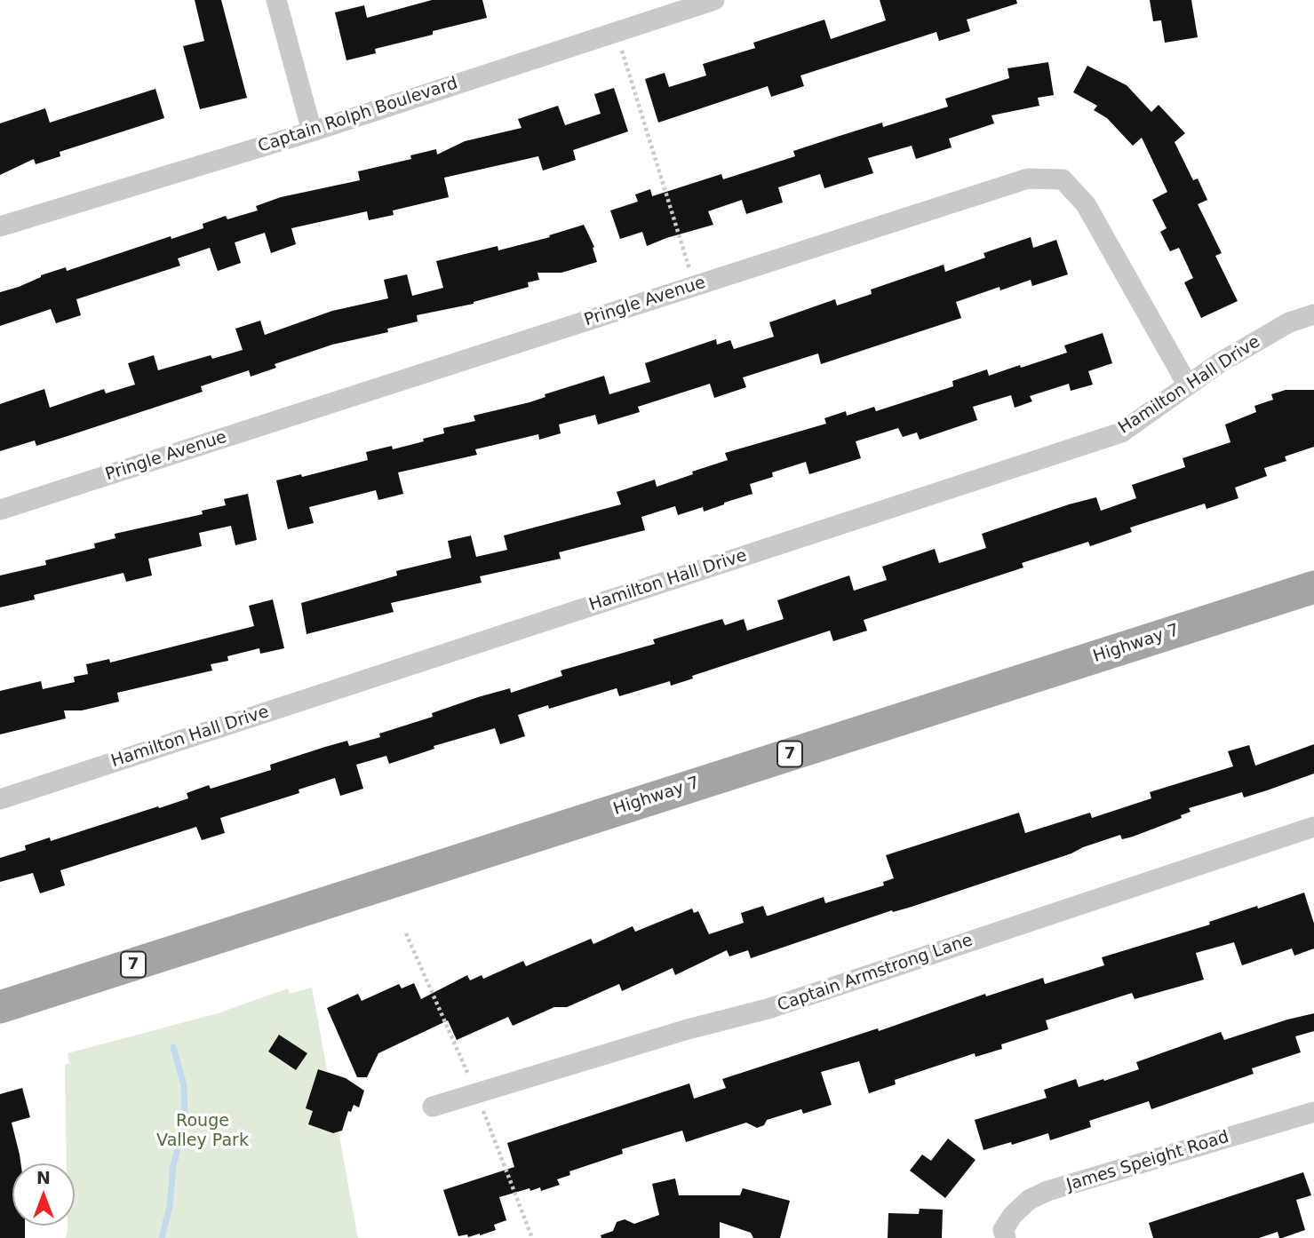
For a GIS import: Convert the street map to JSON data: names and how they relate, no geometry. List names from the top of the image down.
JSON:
{
  "streets": {
    "main road": ["Highway 7", "7"],
    "street": [
      "Captain Rolph Boulevard",
      "Pringle Avenue",
      "Hamilton Hall Drive",
      "Captain Armstrong Lane",
      "James Speight Road"
    ]
  },
  "crossings": [
    ["Pringle Avenue", "Hamilton Hall Drive"]
  ],
  "parks": ["Rouge Valley Park"],
  "north": "top"
}
